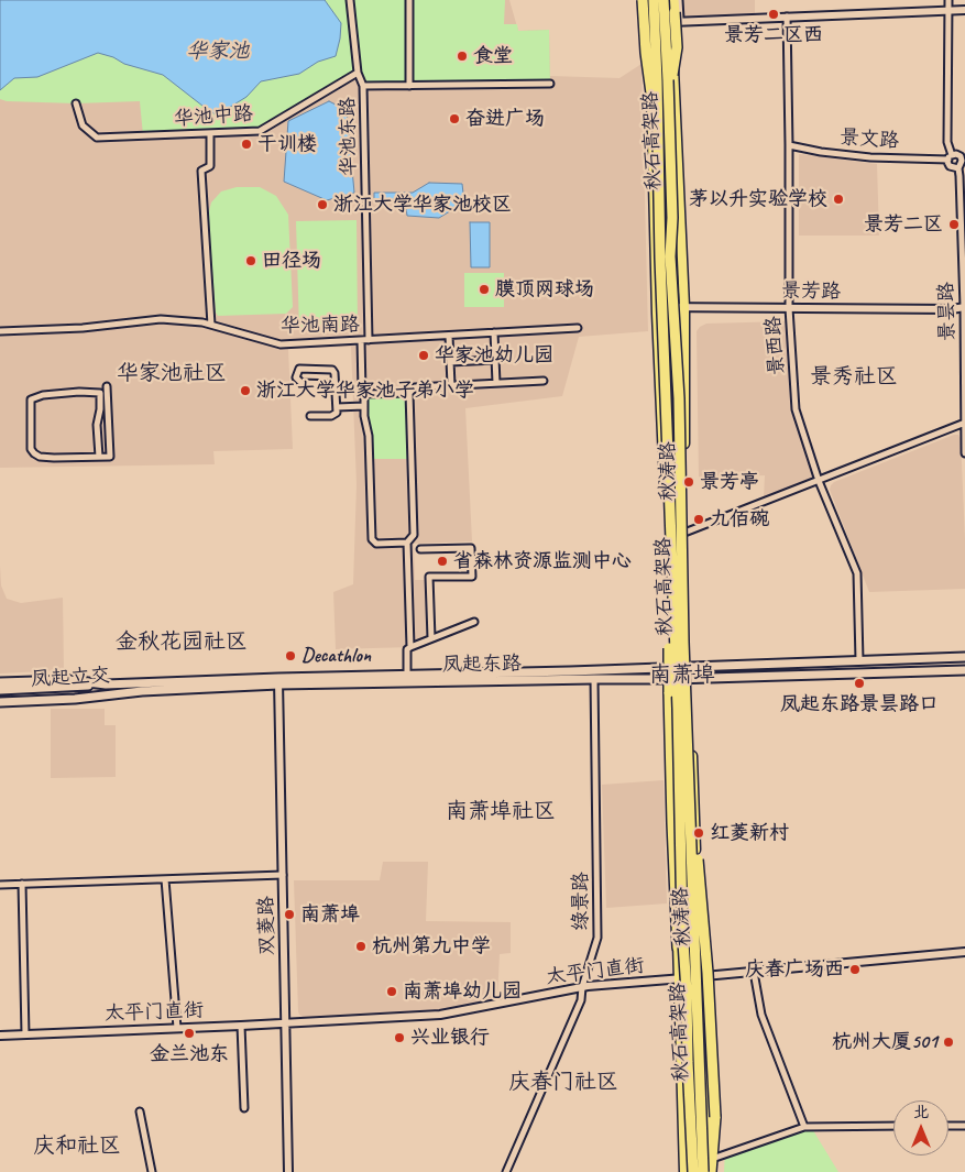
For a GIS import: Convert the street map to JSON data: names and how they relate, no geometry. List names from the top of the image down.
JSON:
{
  "streets": {
    "highway": ["秋石高架路"],
    "main road": ["秋涛路", "凤起东路", "凤起立交"],
    "street": [
      "华池中路",
      "华池东路",
      "景文路",
      "景芳路",
      "景昙路",
      "华池南路",
      "景西路",
      "绿景路",
      "双菱路",
      "太平门直街"
    ]
  },
  "crossings": [
    ["华池中路", "华池东路"],
    ["华池东路", "华池南路"],
    ["景文路", "景西路"],
    ["景芳路", "景昙路"],
    ["景芳路", "景西路"],
    ["景芳路", "秋涛路"],
    ["景西路", "凤起东路"],
    ["秋涛路", "凤起东路"],
    ["秋涛路", "太平门直街"],
    ["凤起东路", "凤起立交"],
    ["凤起东路", "绿景路"],
    ["凤起东路", "双菱路"],
    ["绿景路", "太平门直街"],
    ["双菱路", "太平门直街"]
  ],
  "districts": [
    "华家池社区",
    "景秀社区",
    "金秋花园社区",
    "南萧埠",
    "南萧埠社区",
    "庆春门社区",
    "庆和社区"
  ],
  "water": ["华家池"],
  "places": [
    "景芳二区西",
    "食堂",
    "奋进广场",
    "干训楼",
    "茅以升实验学校",
    "浙江大学华家池校区",
    "景芳二区",
    "田径场",
    "膜顶网球场",
    "华家池幼儿园",
    "浙江大学华家池子弟小学",
    "景芳亭",
    "九佰碗",
    "省森林资源监测中心",
    "Decathlon",
    "凤起东路景昙路口",
    "红菱新村",
    "南萧埠",
    "杭州第九中学",
    "庆春广场西",
    "南萧埠幼儿园",
    "金兰池东",
    "兴业银行",
    "杭州大厦501"
  ],
  "north": "top"
}
